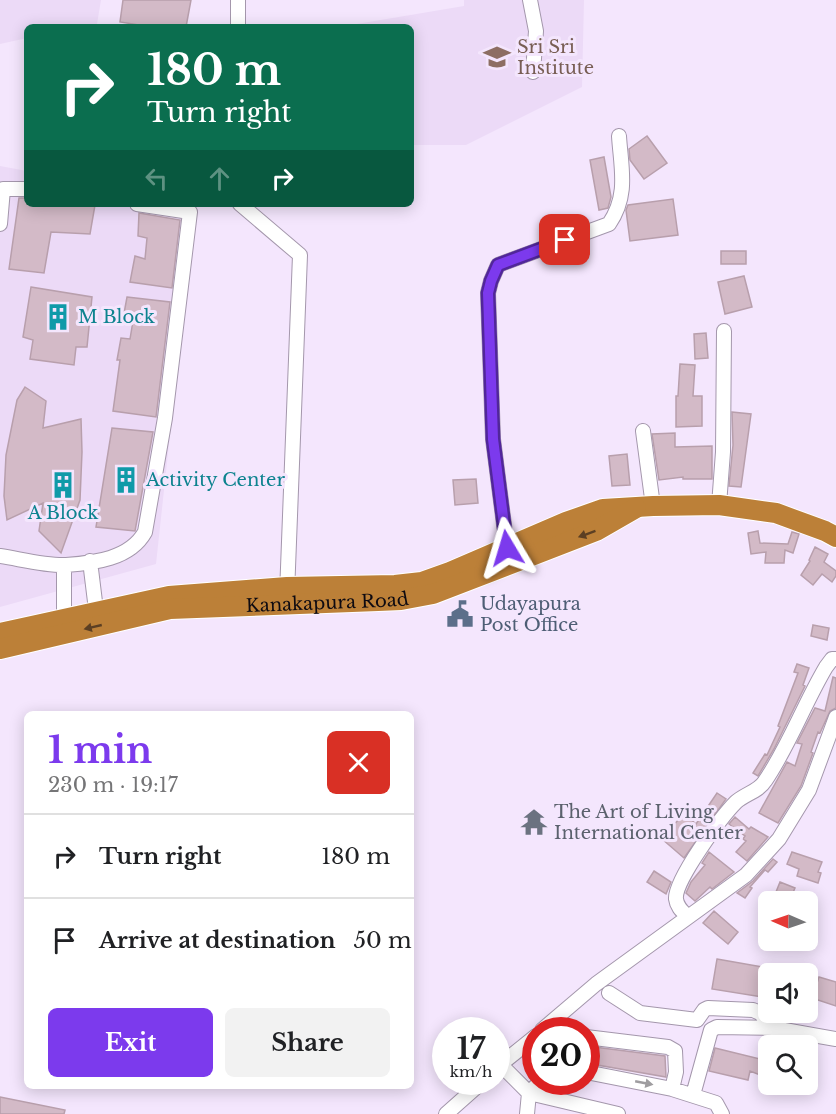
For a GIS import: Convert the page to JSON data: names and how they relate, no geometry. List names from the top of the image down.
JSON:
{
  "streets": {
    "highway": ["Kanakapura Road"]
  },
  "places": {
    "school or university": ["Sri Sri Institute"],
    "building": ["M Block", "Activity Center", "A Block"],
    "public building": ["Udayapura Post Office"],
    "temple": ["The Art of Living International Center"]
  },
  "north": "left",
  "page": {
    "turn": ["180 m", "Turn right"],
    "heading": ["1 min", "230 m · 19:17"],
    "list": [
      {
        "name": "Turn right",
        "value": "180 m"
      },
      {
        "name": "Arrive at destination",
        "value": "50 m"
      }
    ],
    "buttons": ["Exit", "Share"],
    "speed": "17 km/h",
    "limit": "20"
  }
}
